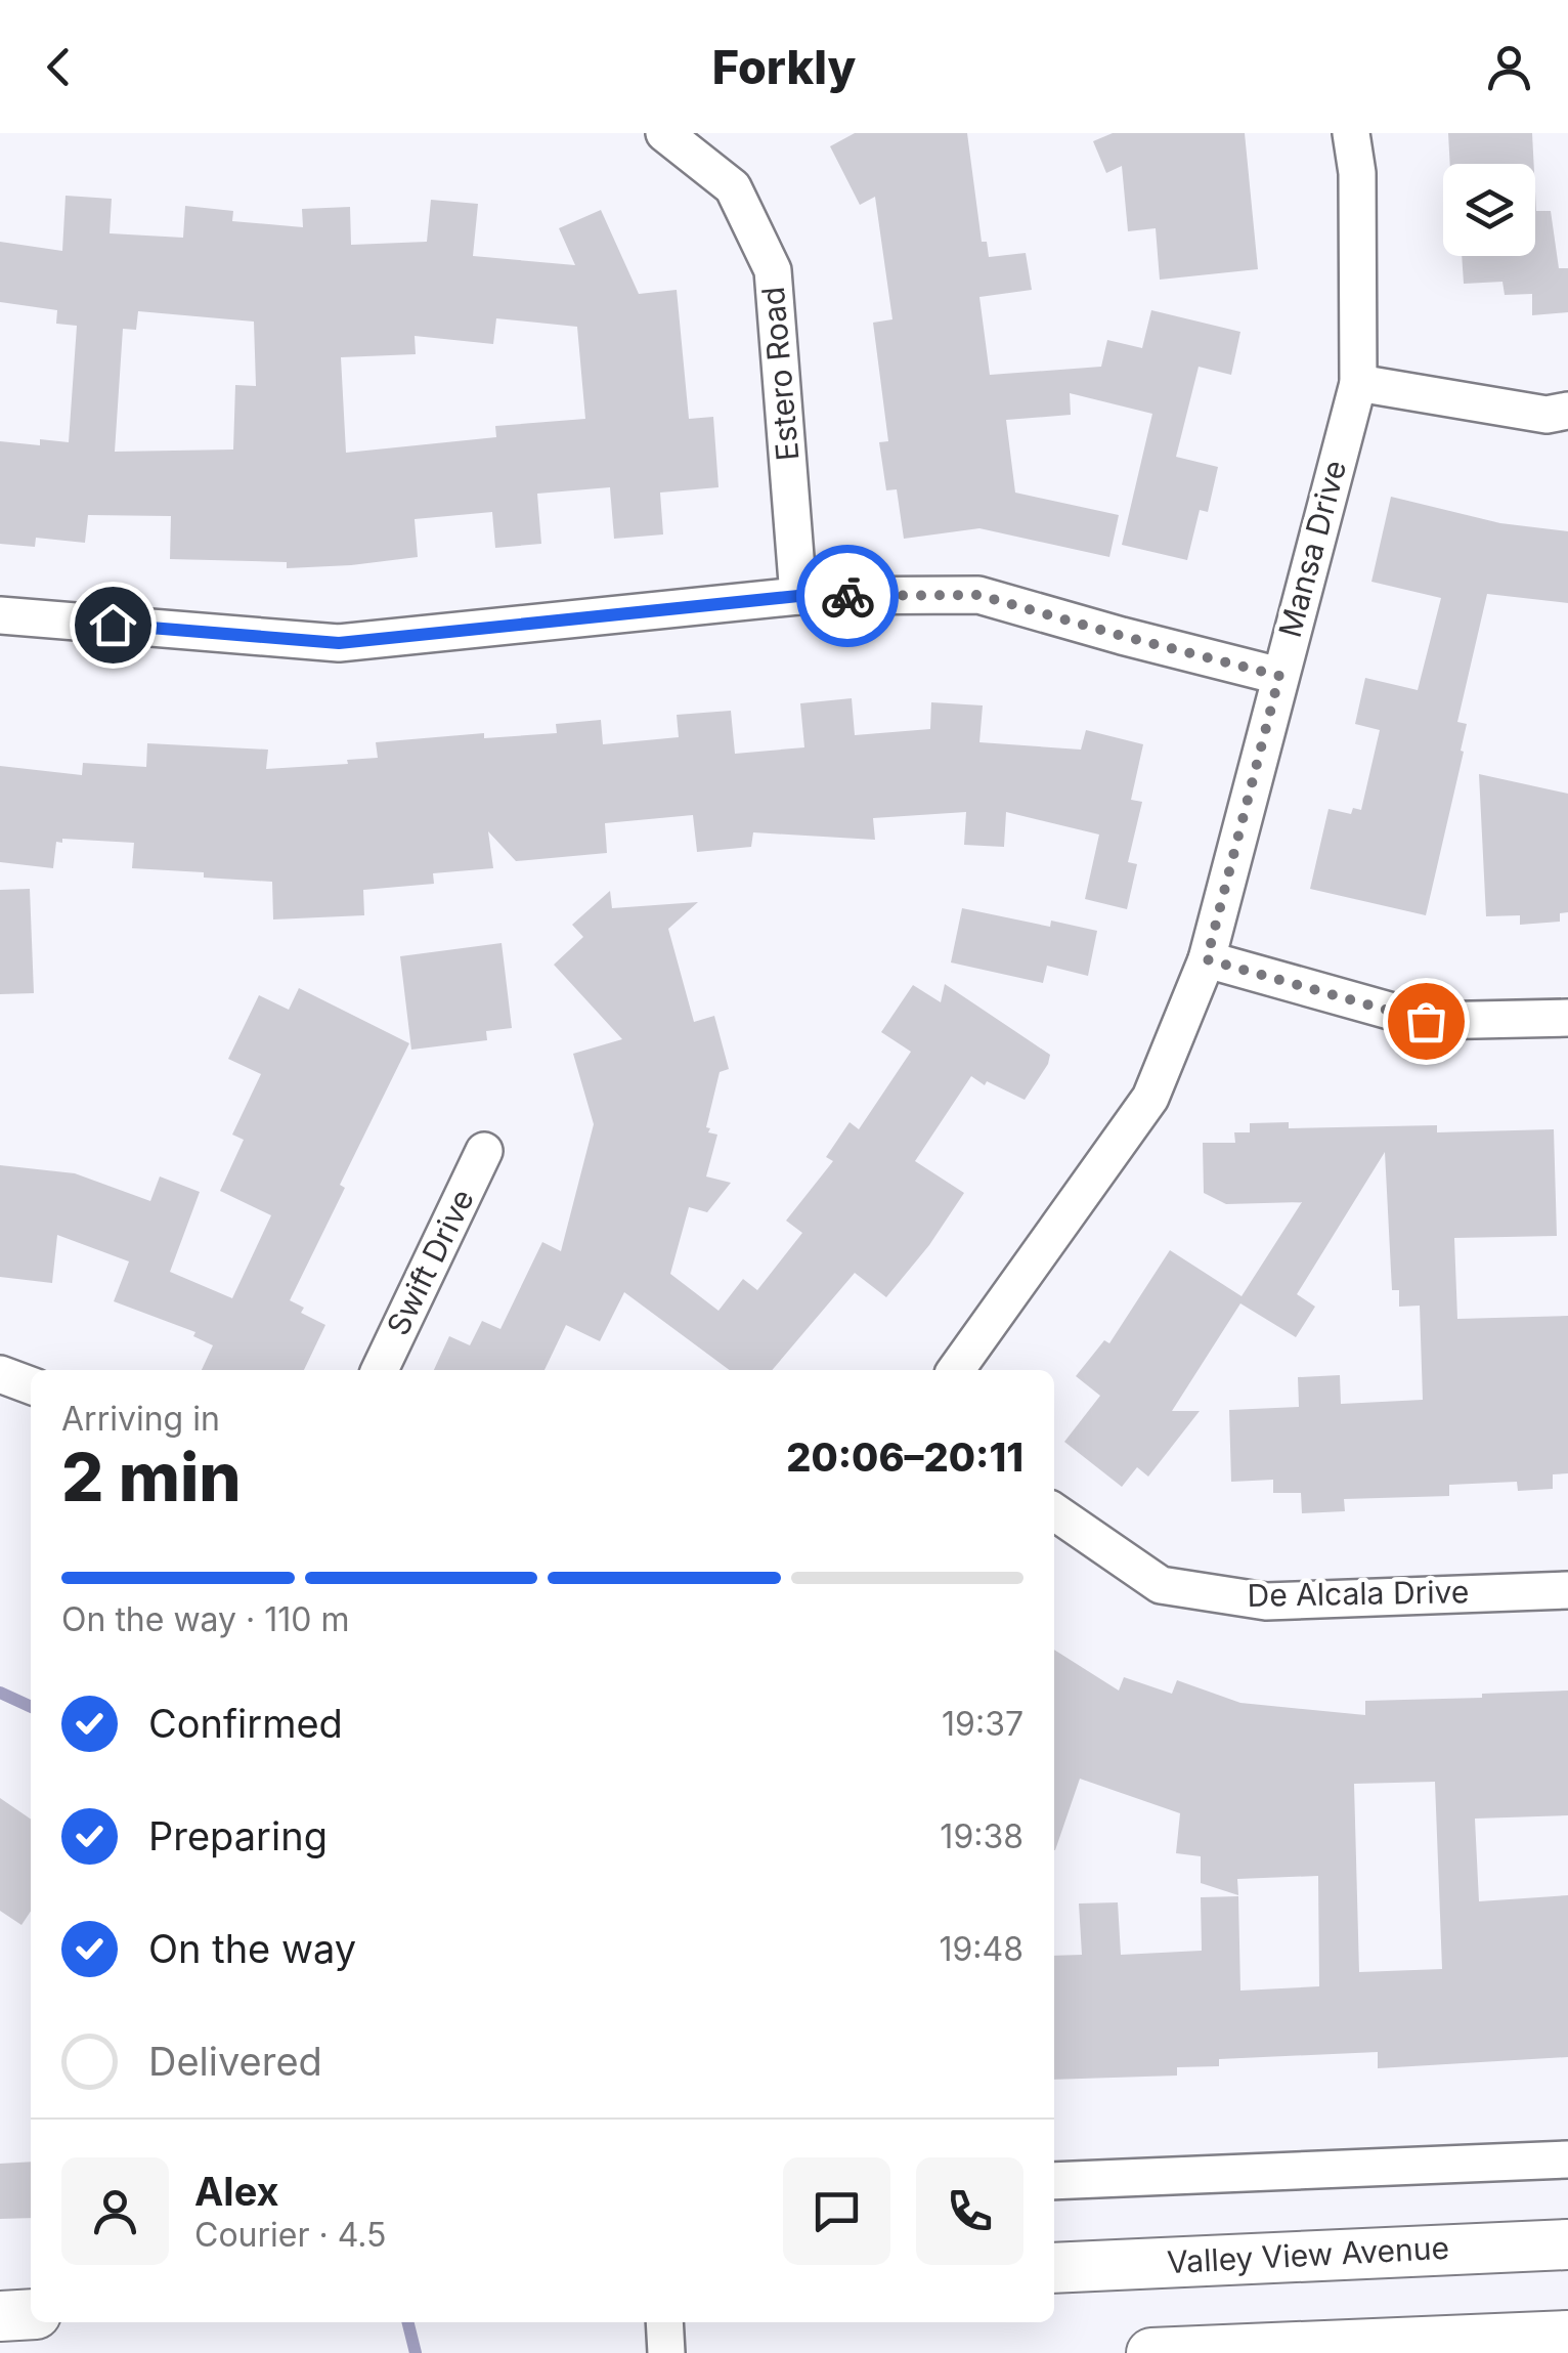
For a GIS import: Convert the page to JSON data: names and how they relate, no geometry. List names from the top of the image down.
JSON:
{
  "streets": {
    "main road": ["Valley View Avenue"],
    "street": [
      "Estero Road",
      "Mansa Drive",
      "Swift Drive",
      "De Alcala Drive"
    ]
  },
  "page": {
    "header": "Forkly",
    "heading": ["2 min", "Arriving in", "20:06–20:11"],
    "panel": ["Alex", "Courier · 4.5"],
    "bar": "On the way · 110 m",
    "list": [
      ["Confirmed", "19:37"],
      ["Preparing", "19:38"],
      ["On the way", "19:48"],
      "Delivered"
    ]
  }
}
